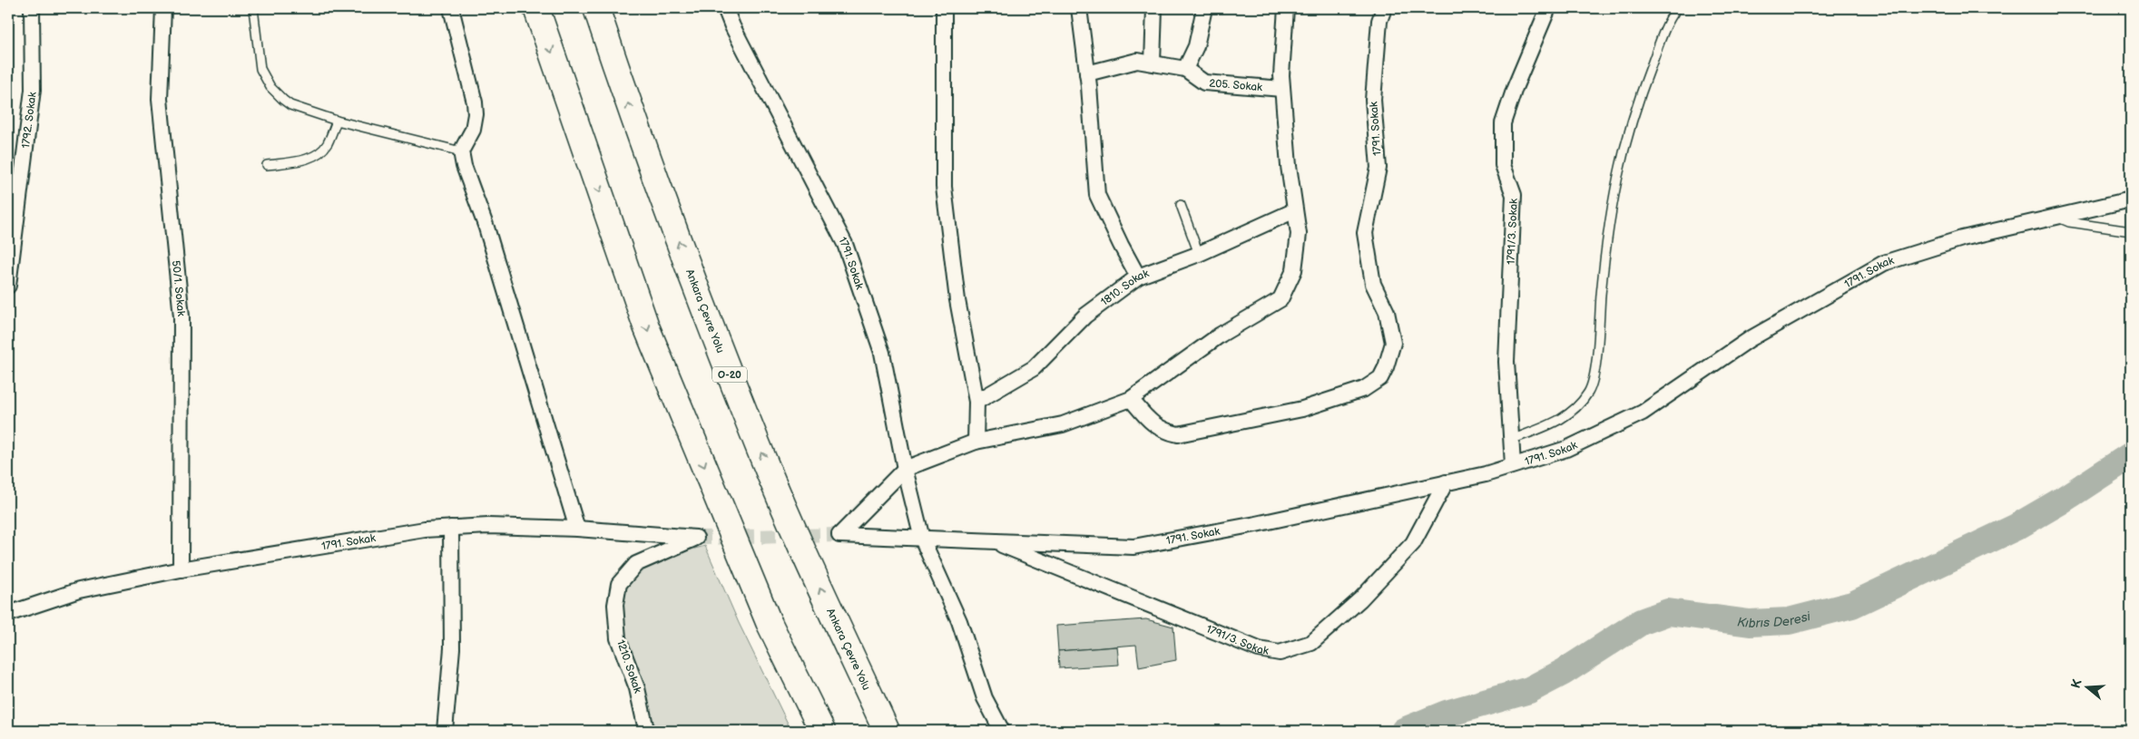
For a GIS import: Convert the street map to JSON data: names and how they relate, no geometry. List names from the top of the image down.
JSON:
{
  "streets": {
    "highway": ["Ankara Çevre Yolu", "O-20"],
    "street": [
      "205. Sokak",
      "1792. Sokak",
      "1791. Sokak",
      "1791/3. Sokak",
      "50/1. Sokak",
      "1810. Sokak",
      "1210. Sokak"
    ]
  },
  "crossings": [
    ["1791. Sokak", "1791/3. Sokak"],
    ["1791. Sokak", "50/1. Sokak"],
    ["1791. Sokak", "1210. Sokak"]
  ],
  "water": ["Kıbrıs Deresi"],
  "north": "left"
}
